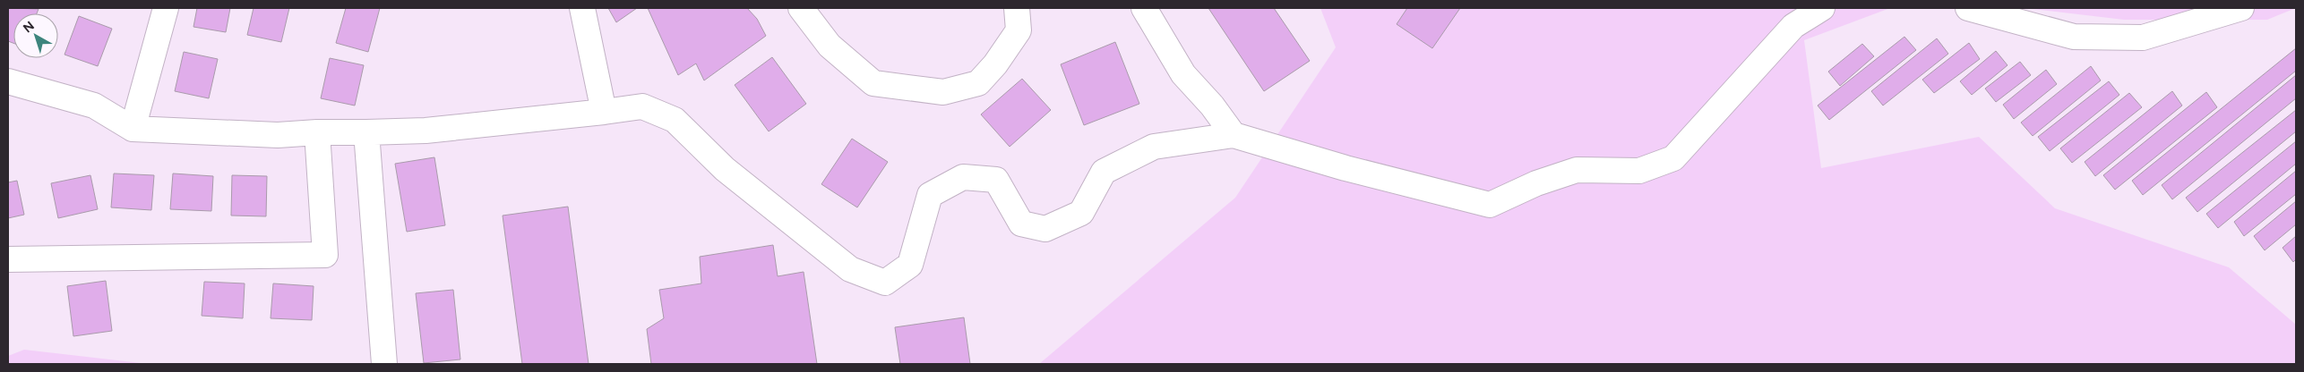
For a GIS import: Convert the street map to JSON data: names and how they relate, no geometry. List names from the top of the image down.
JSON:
{
  "north": "top left"
}
